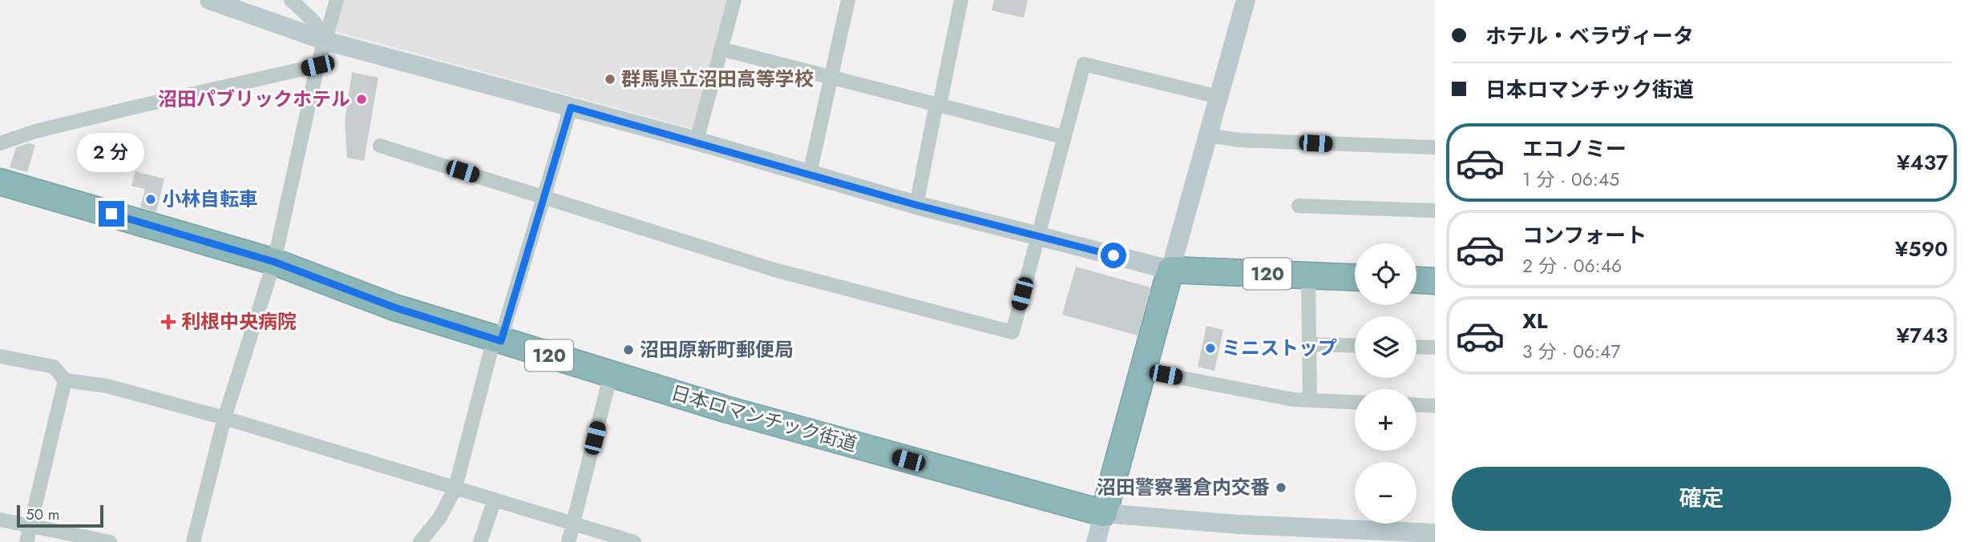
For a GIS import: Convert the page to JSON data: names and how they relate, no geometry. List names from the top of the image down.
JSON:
{
  "streets": {
    "highway": ["120", "日本ロマンチック街道"]
  },
  "places": {
    "other": [
      "群馬県立沼田高等学校",
      "沼田パブリックホテル",
      "小林自転車",
      "ミニストップ",
      "沼田原新町郵便局",
      "沼田警察署倉内交番"
    ],
    "health": ["利根中央病院"]
  },
  "scale_bar": "50 m",
  "page": {
    "banner": ["ホテル・ベラヴィータ", "日本ロマンチック街道"],
    "list": [
      {
        "name": "エコノミー",
        "note": "1 分 · 06:45",
        "value": "¥437"
      },
      {
        "name": "コンフォート",
        "note": "2 分 · 06:46",
        "value": "¥590"
      },
      {
        "name": "XL",
        "note": "3 分 · 06:47",
        "value": "¥743"
      }
    ],
    "bubble": "2 分",
    "map_buttons": ["+", "−"],
    "buttons": "確定",
    "scale": "50 m"
  }
}
